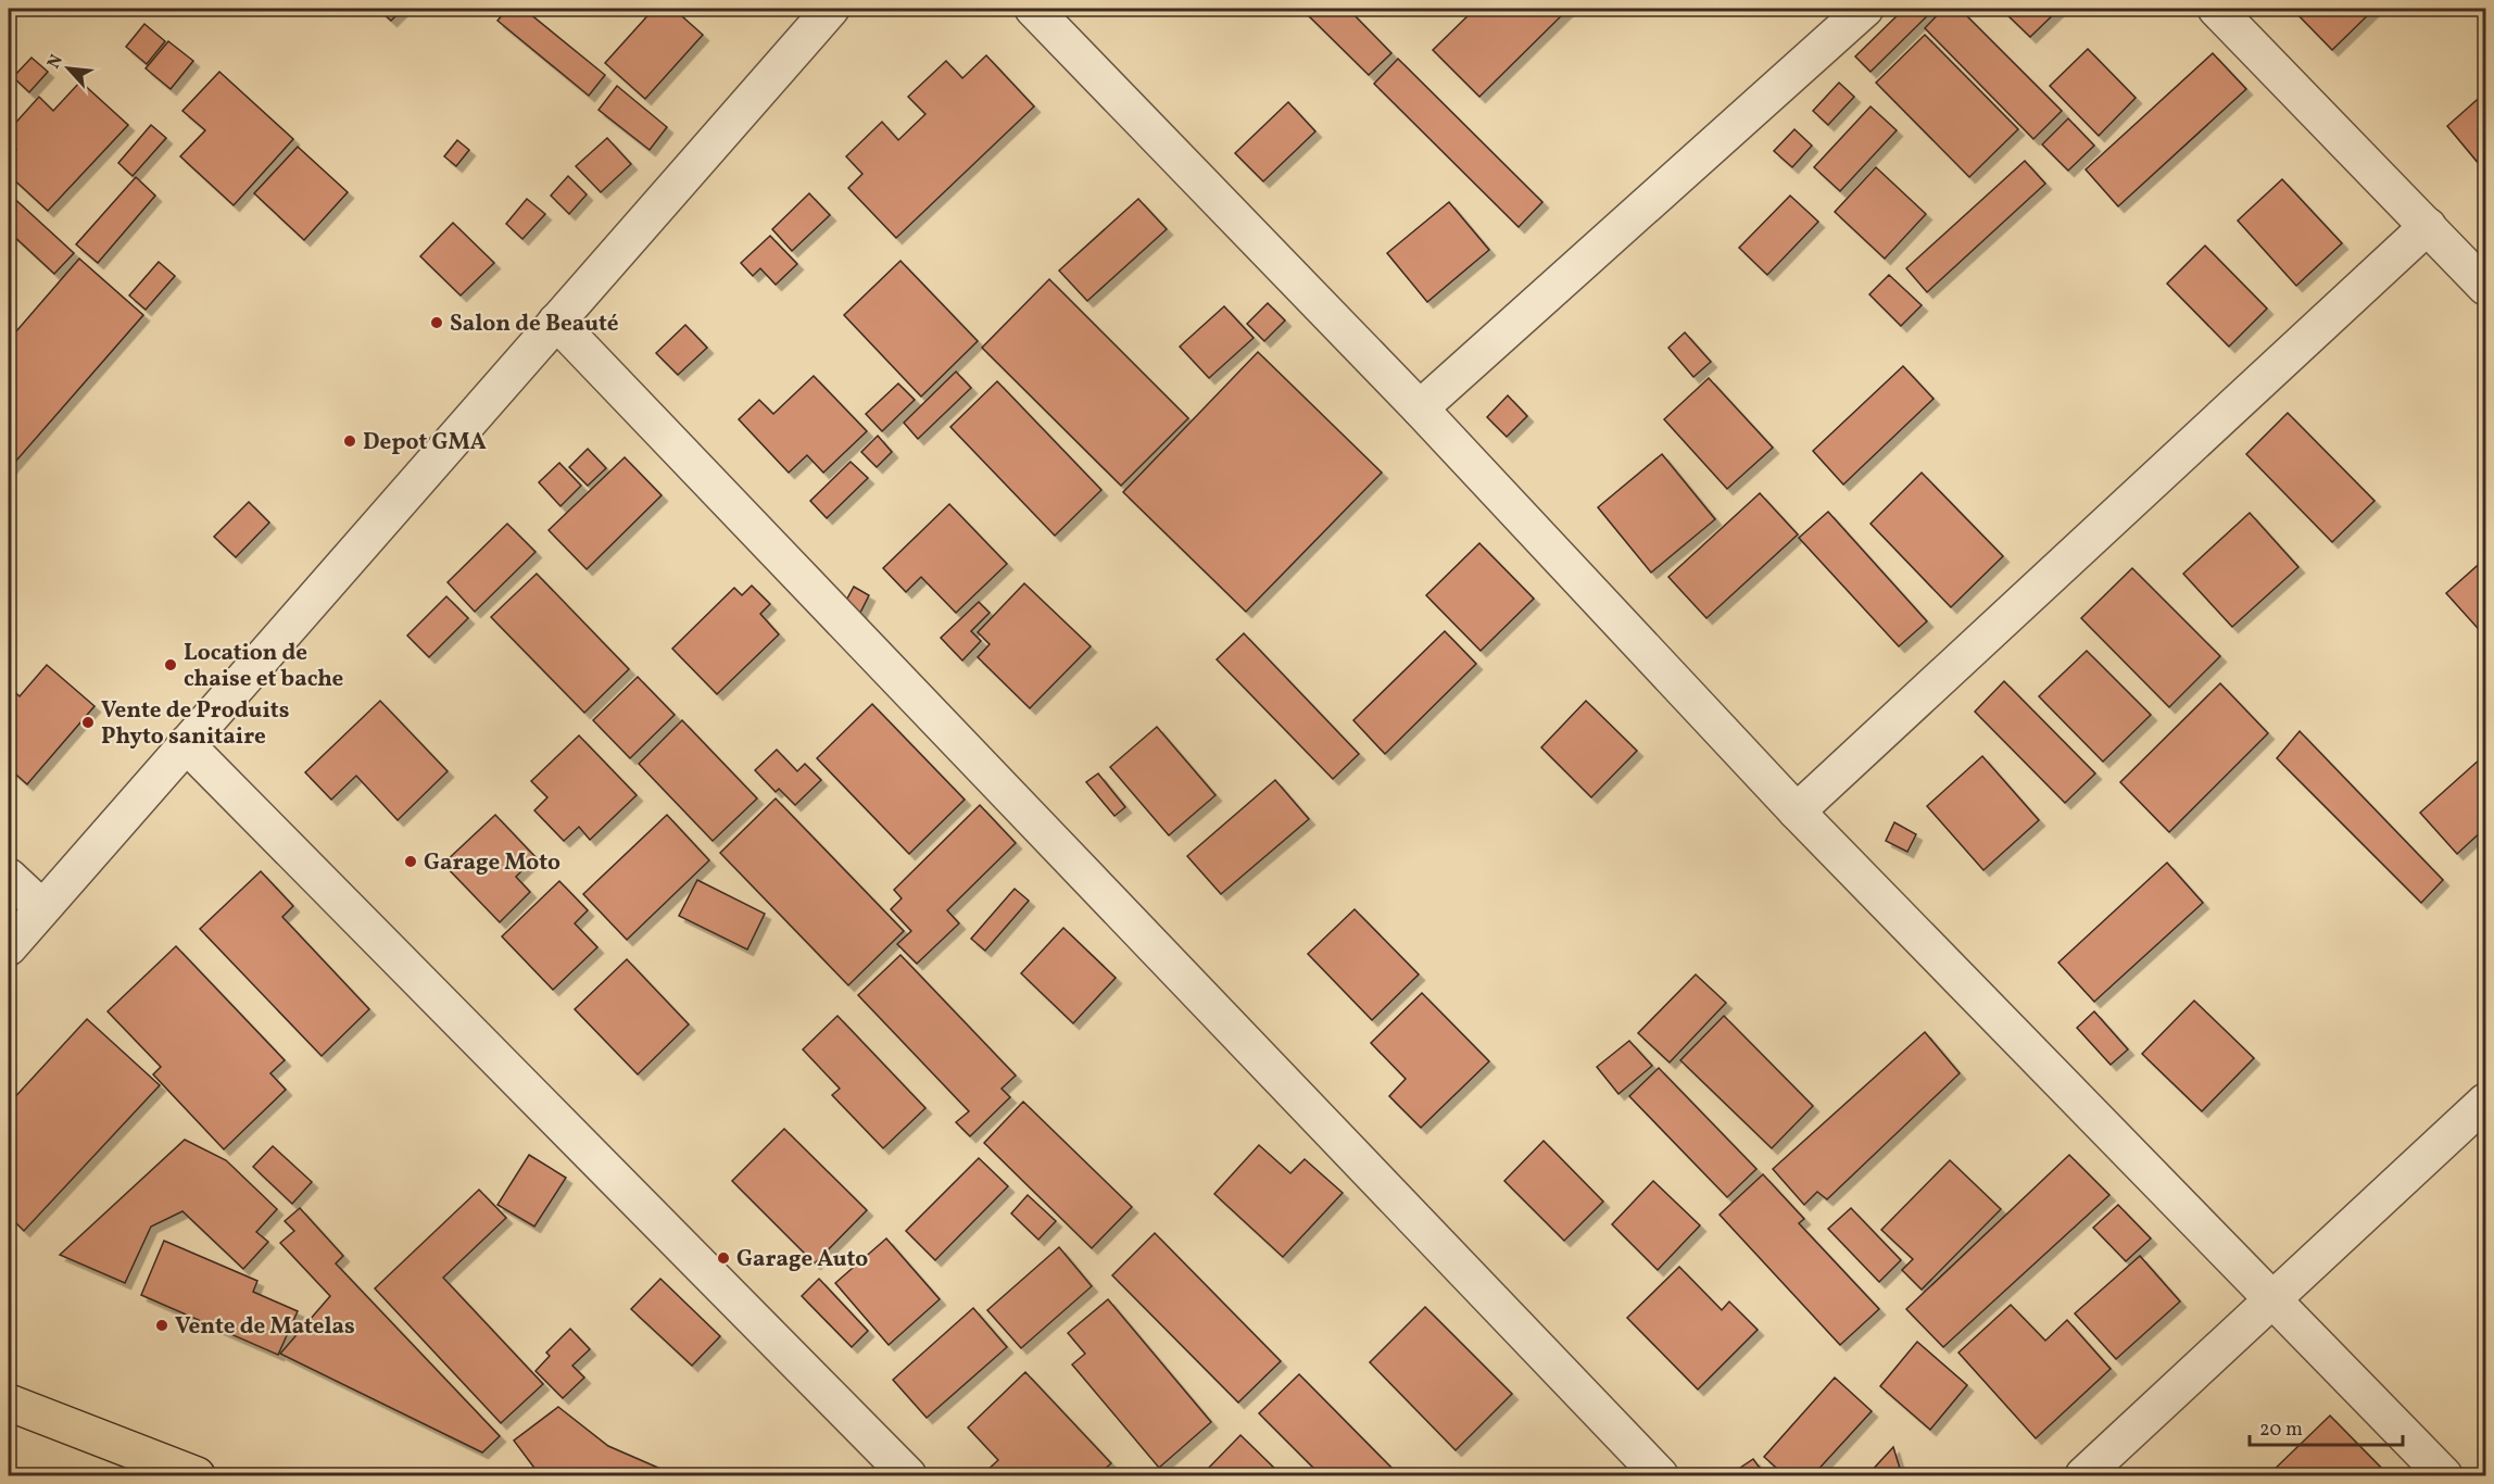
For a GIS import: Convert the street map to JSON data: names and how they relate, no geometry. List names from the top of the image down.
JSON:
{
  "places": [
    "Salon de Beauté",
    "Depot GMA",
    "Location de chaise et bache",
    "Vente de Produits Phyto sanitaire",
    "Garage Moto",
    "Garage Auto",
    "Vente de Matelas"
  ],
  "scale_bar": "20 m",
  "north": "top left"
}
